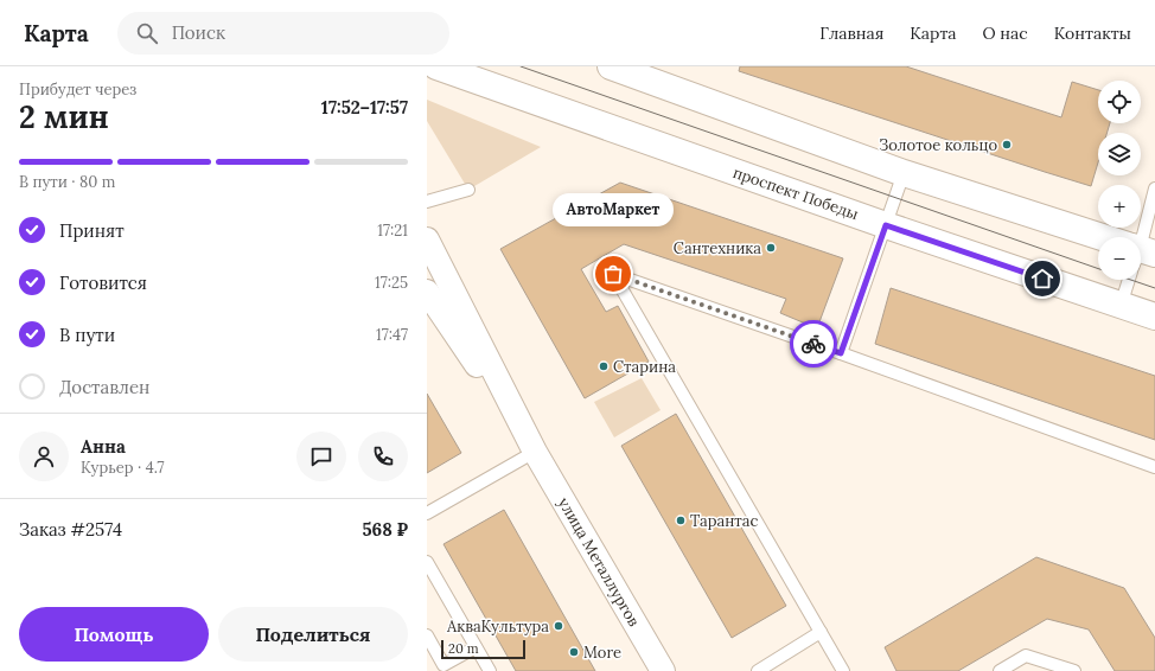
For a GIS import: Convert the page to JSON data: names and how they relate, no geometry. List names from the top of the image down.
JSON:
{
  "streets": {
    "street": ["проспект Победы", "улица Металлургов"]
  },
  "places": [
    "Золотое кольцо",
    "Сантехника",
    "АвтоМаркет",
    "Старина",
    "Тарантас",
    "АкваКультура",
    "More"
  ],
  "scale_bar": "20 m",
  "page": {
    "header": "Карта",
    "search": "Поиск",
    "nav": [
      "Главная",
      "Карта",
      "О нас",
      "Контакты"
    ],
    "heading": ["2 мин", "Прибудет через", "17:52–17:57"],
    "panel": [
      "Анна",
      "Курьер · 4.7",
      "Заказ #2574",
      "568 ₽"
    ],
    "map_buttons": ["+", "−"],
    "bar": "В пути · 80 m",
    "bubble": "АвтоМаркет",
    "list": [
      ["Принят", "17:21"],
      ["Готовится", "17:25"],
      ["В пути", "17:47"],
      "Доставлен"
    ],
    "buttons": ["Помощь", "Поделиться"],
    "scale": "20 m"
  }
}
